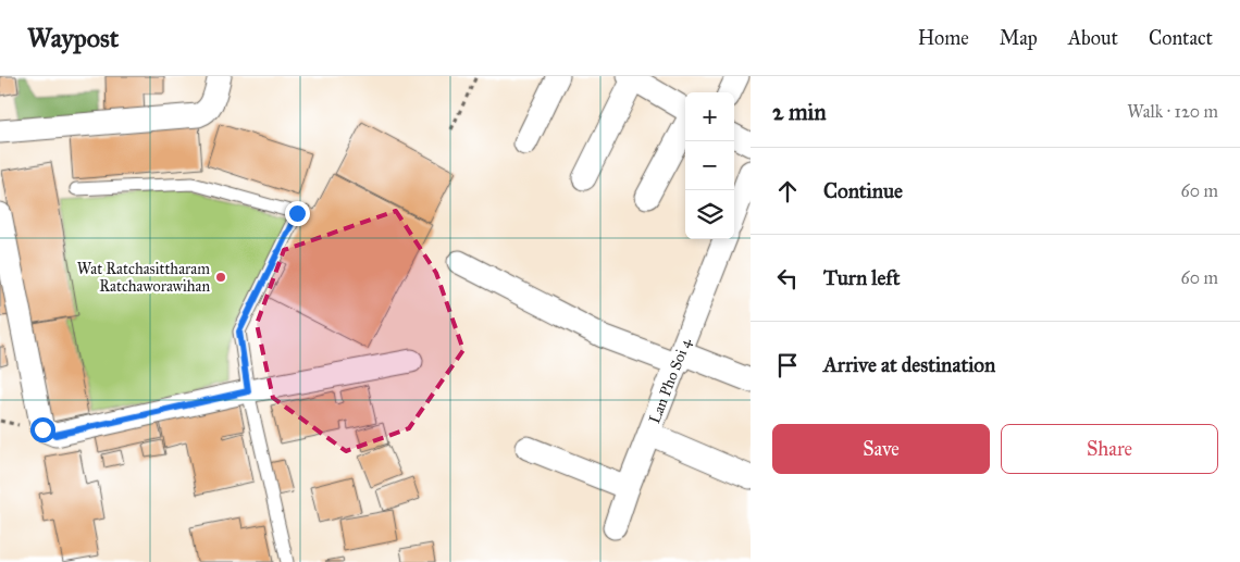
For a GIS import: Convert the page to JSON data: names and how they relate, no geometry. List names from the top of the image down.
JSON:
{
  "streets": {
    "street": ["Lan Pho Soi 4"]
  },
  "places": ["Wat Ratchasittharam Ratchaworawihan"],
  "page": {
    "header": "Waypost",
    "nav": [
      "Home",
      "Map",
      "About",
      "Contact"
    ],
    "heading": ["2 min", "Walk · 120 m"],
    "map_buttons": ["+", "−"],
    "list": [
      ["Continue", "60 m"],
      ["Turn left", "60 m"],
      "Arrive at destination"
    ],
    "buttons": ["Save", "Share"]
  }
}
